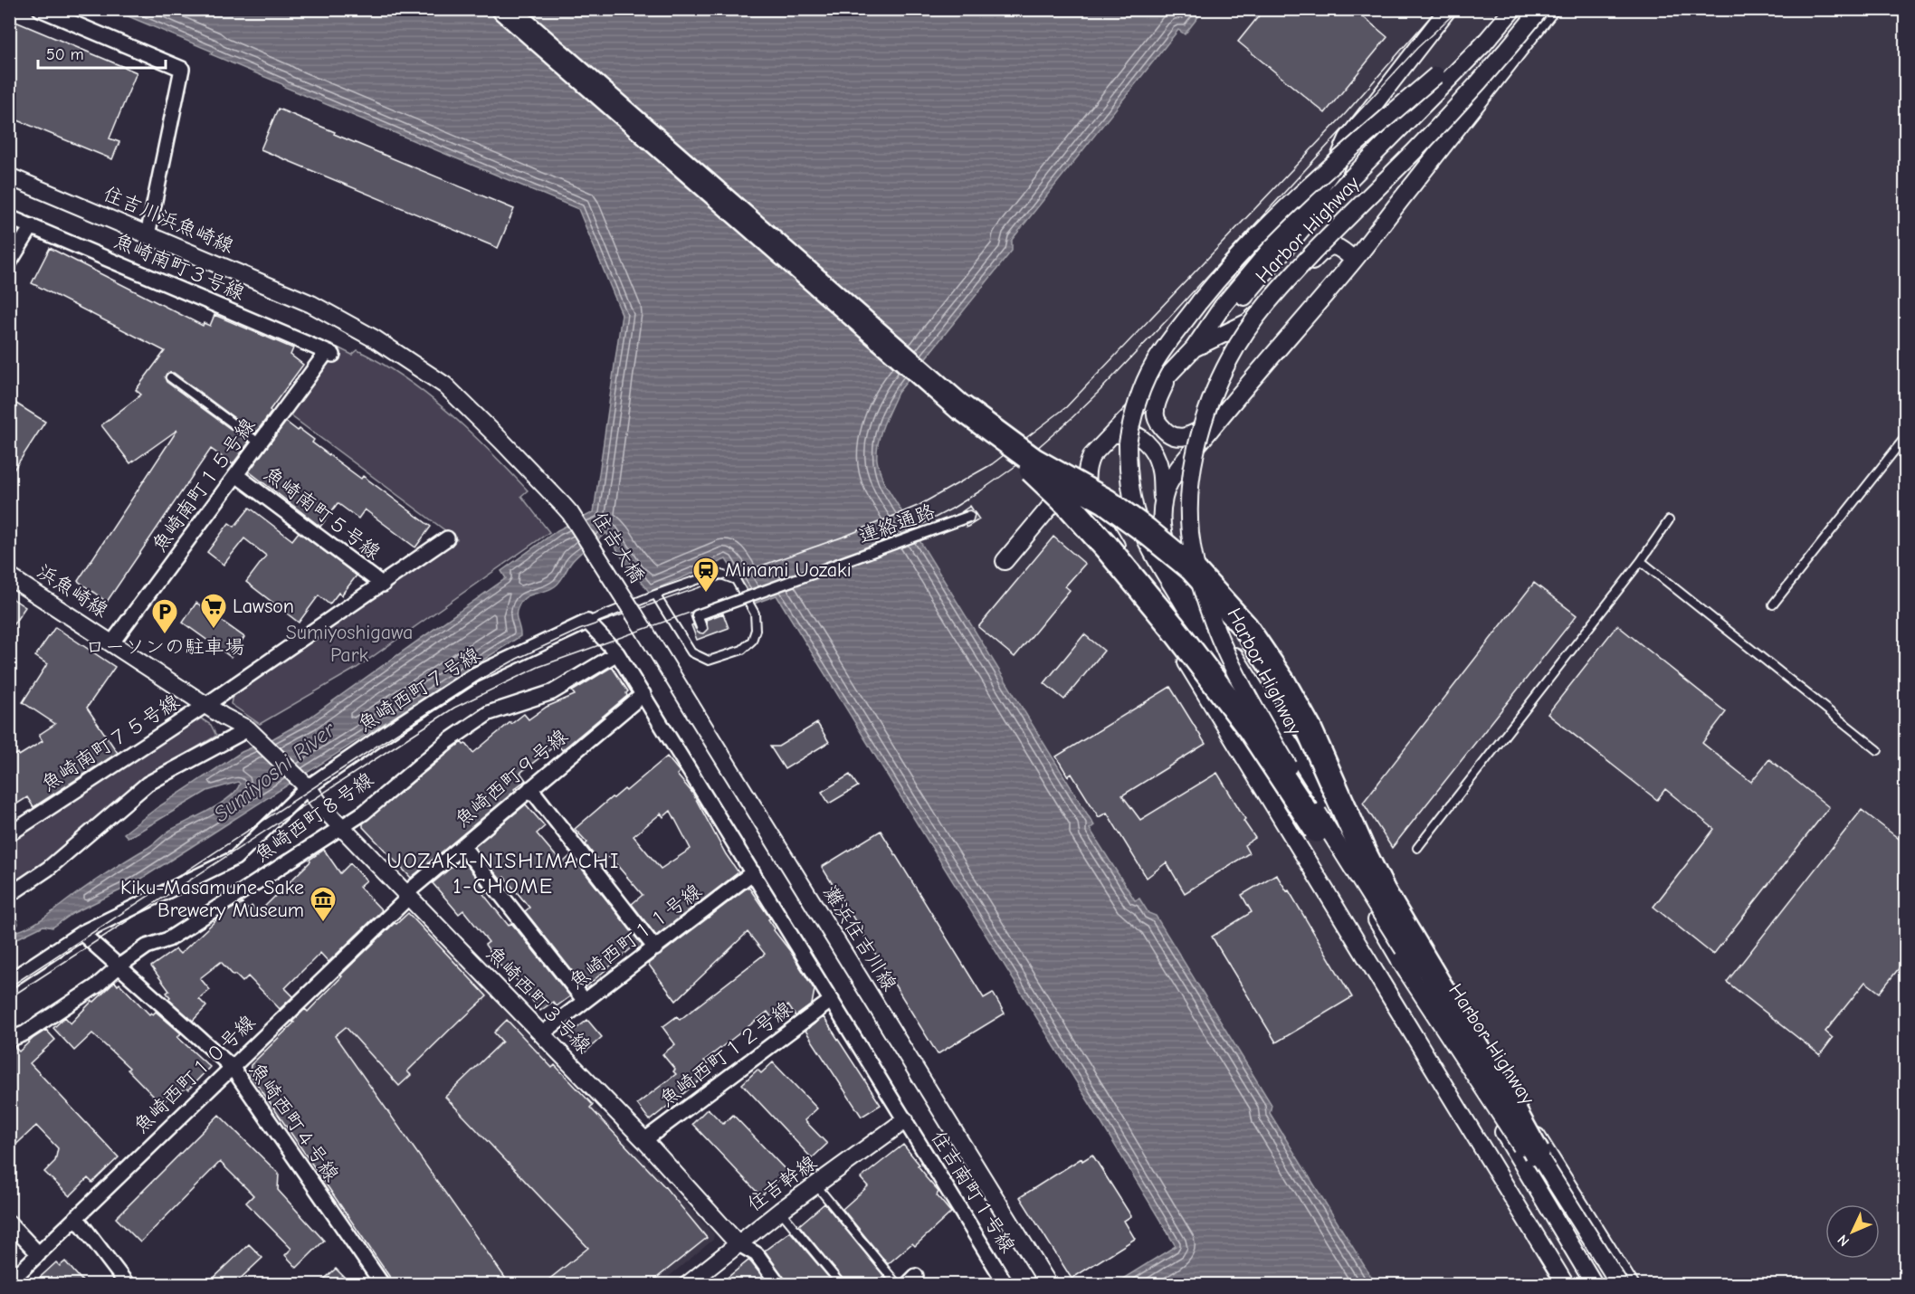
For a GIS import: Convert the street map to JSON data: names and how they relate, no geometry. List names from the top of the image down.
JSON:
{
  "streets": {
    "street": [
      "住吉川浜魚崎線",
      "Harbor Highway",
      "魚崎南町３号線",
      "魚崎南町１５号線",
      "魚崎南町５号線",
      "連絡通路",
      "住𠮷大橋",
      "浜魚崎線",
      "魚崎西町７号線",
      "魚崎南町７５号線",
      "魚崎西町９号線",
      "魚崎西町８号線",
      "魚崎西町１１号線",
      "灘浜住吉川線",
      "魚崎西町３号線",
      "魚崎西町１２号線",
      "魚崎西町１０号線",
      "魚崎西町４号線",
      "住吉幹線",
      "住吉南町１号線"
    ]
  },
  "crossings": [
    ["住吉川浜魚崎線", "住𠮷大橋"],
    ["魚崎南町３号線", "魚崎南町１５号線"],
    ["魚崎南町１５号線", "魚崎南町５号線"],
    ["魚崎南町１５号線", "浜魚崎線"],
    ["魚崎南町５号線", "魚崎南町７５号線"],
    ["住𠮷大橋", "灘浜住吉川線"],
    ["浜魚崎線", "魚崎西町７号線"],
    ["浜魚崎線", "魚崎南町７５号線"],
    ["浜魚崎線", "魚崎西町３号線"],
    ["魚崎西町７号線", "魚崎西町３号線"],
    ["魚崎西町７号線", "魚崎西町４号線"],
    ["魚崎西町７号線", "住吉南町１号線"],
    ["魚崎西町９号線", "魚崎西町３号線"],
    ["魚崎西町９号線", "魚崎西町１０号線"],
    ["魚崎西町９号線", "住吉南町１号線"],
    ["魚崎西町８号線", "魚崎西町３号線"],
    ["魚崎西町８号線", "魚崎西町４号線"],
    ["魚崎西町８号線", "住吉南町１号線"],
    ["魚崎西町１１号線", "魚崎西町３号線"],
    ["魚崎西町１１号線", "住吉南町１号線"],
    ["魚崎西町３号線", "魚崎西町１２号線"],
    ["魚崎西町３号線", "魚崎西町１０号線"],
    ["魚崎西町３号線", "住吉幹線"],
    ["魚崎西町１２号線", "住吉南町１号線"],
    ["魚崎西町１０号線", "魚崎西町４号線"],
    ["住吉幹線", "住吉南町１号線"]
  ],
  "districts": ["UOZAKI-NISHIMACHI 1-CHOME"],
  "water": ["Sumiyoshi River"],
  "parks": ["Sumiyoshigawa Park"],
  "places": {
    "station": ["Minami Uozaki"],
    "supermarket": ["Lawson"],
    "parking": ["ローソンの駐車場"],
    "museum": ["Kiku-Masamune Sake Brewery Museum"]
  },
  "scale_bar": "50 m",
  "north": "bottom left"
}
